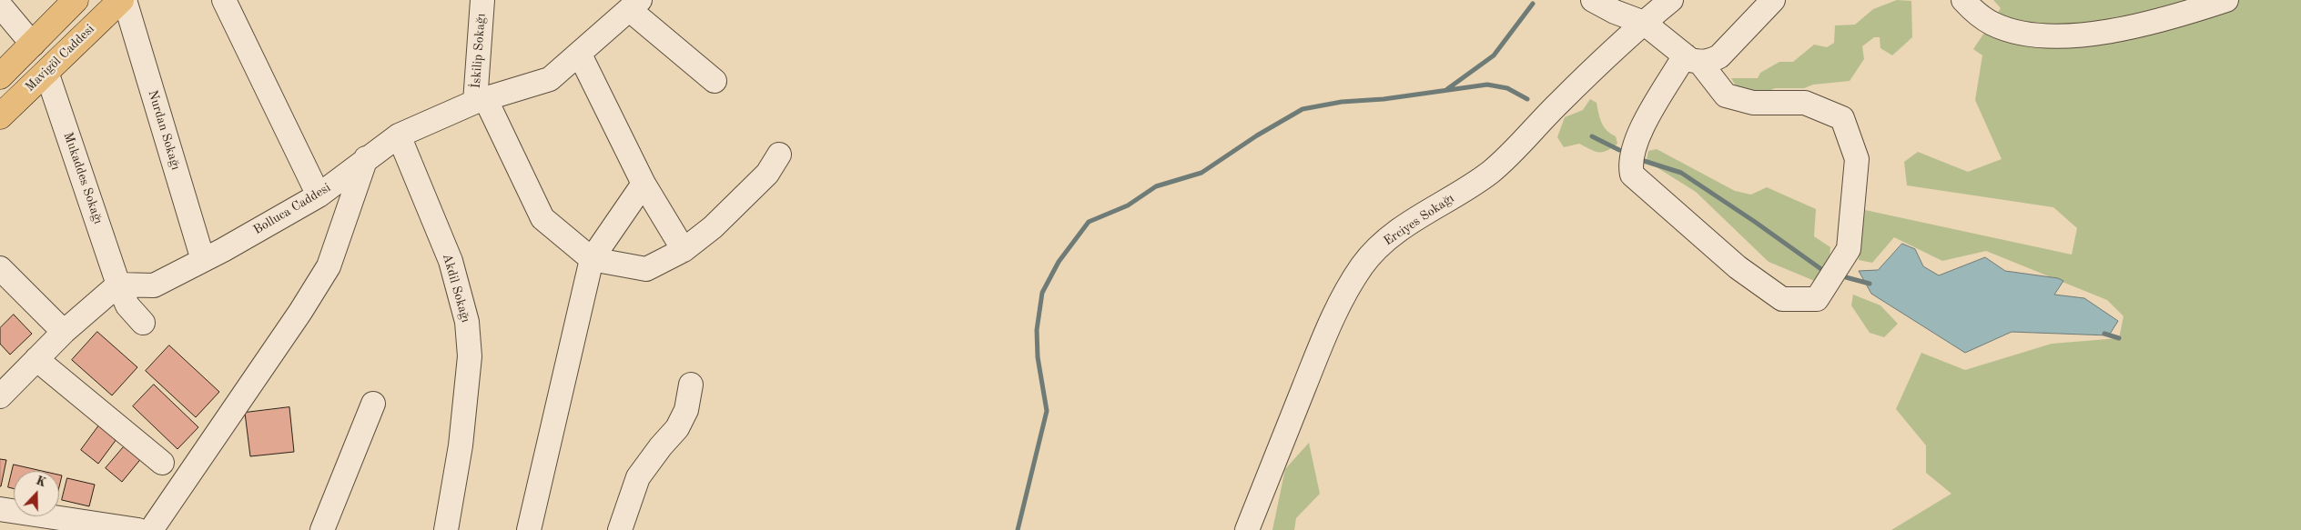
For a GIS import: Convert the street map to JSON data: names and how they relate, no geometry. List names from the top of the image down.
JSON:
{
  "streets": {
    "main road": ["Mavigöl Caddesi"],
    "street": [
      "İskilip Sokağı",
      "Nurdan Sokağı",
      "Mukaddes Sokağı",
      "Bolluca Caddesi",
      "Erciyes Sokağı",
      "Akdil Sokağı"
    ]
  },
  "crossings": [
    ["İskilip Sokağı", "Bolluca Caddesi"],
    ["Mavigöl Caddesi", "Mukaddes Sokağı"],
    ["Nurdan Sokağı", "Bolluca Caddesi"],
    ["Mukaddes Sokağı", "Bolluca Caddesi"],
    ["Bolluca Caddesi", "Akdil Sokağı"]
  ],
  "north": "top"
}
